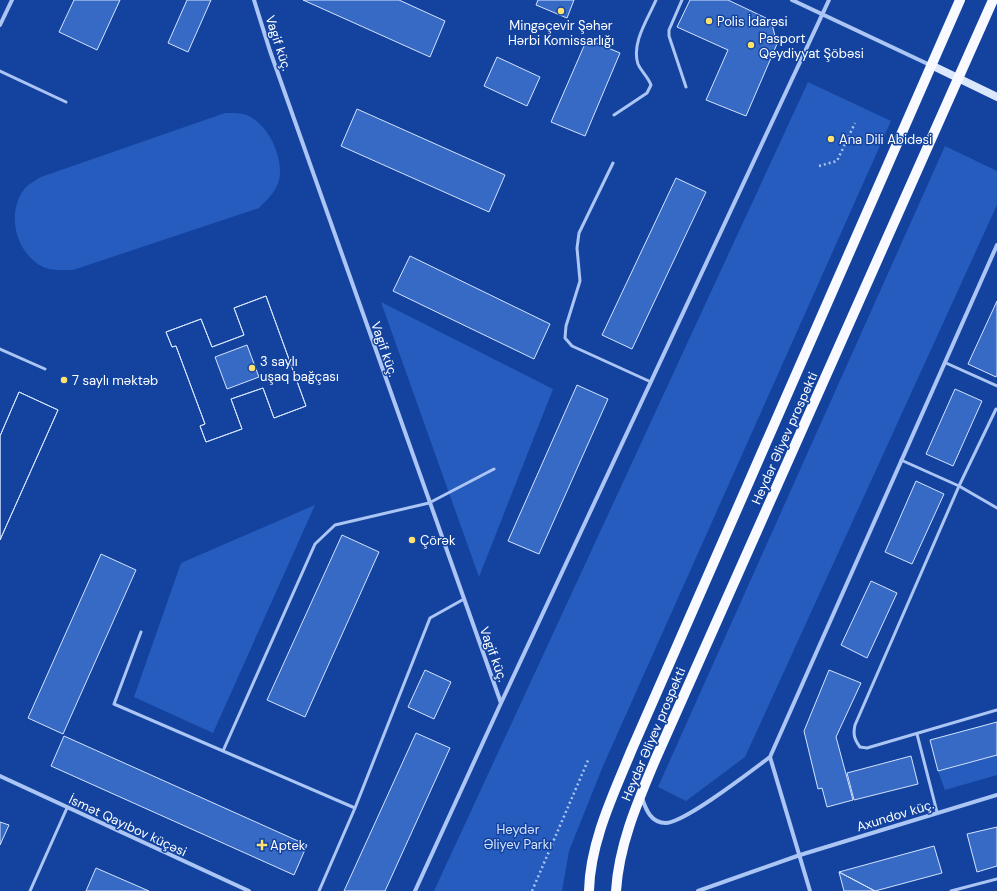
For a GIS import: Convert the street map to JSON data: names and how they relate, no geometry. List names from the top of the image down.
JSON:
{
  "streets": {
    "main road": ["Heydər Əliyev prospekti"],
    "street": ["Vagif küç.", "Axundov küç.", "İsmət Qayıbov küçəsi"]
  },
  "parks": ["Heydər Əliyev Parkı"],
  "places": {
    "other": [
      "Mingəçevir Şəhər Hərbi Komissarlığı",
      "Polis İdarəsi",
      "Pasport Qeydiyyat Şöbəsi",
      "Ana Dili Abidəsi",
      "3 saylı uşaq bağçası",
      "7 saylı məktəb",
      "Çörək"
    ],
    "health": ["Aptek"]
  }
}
